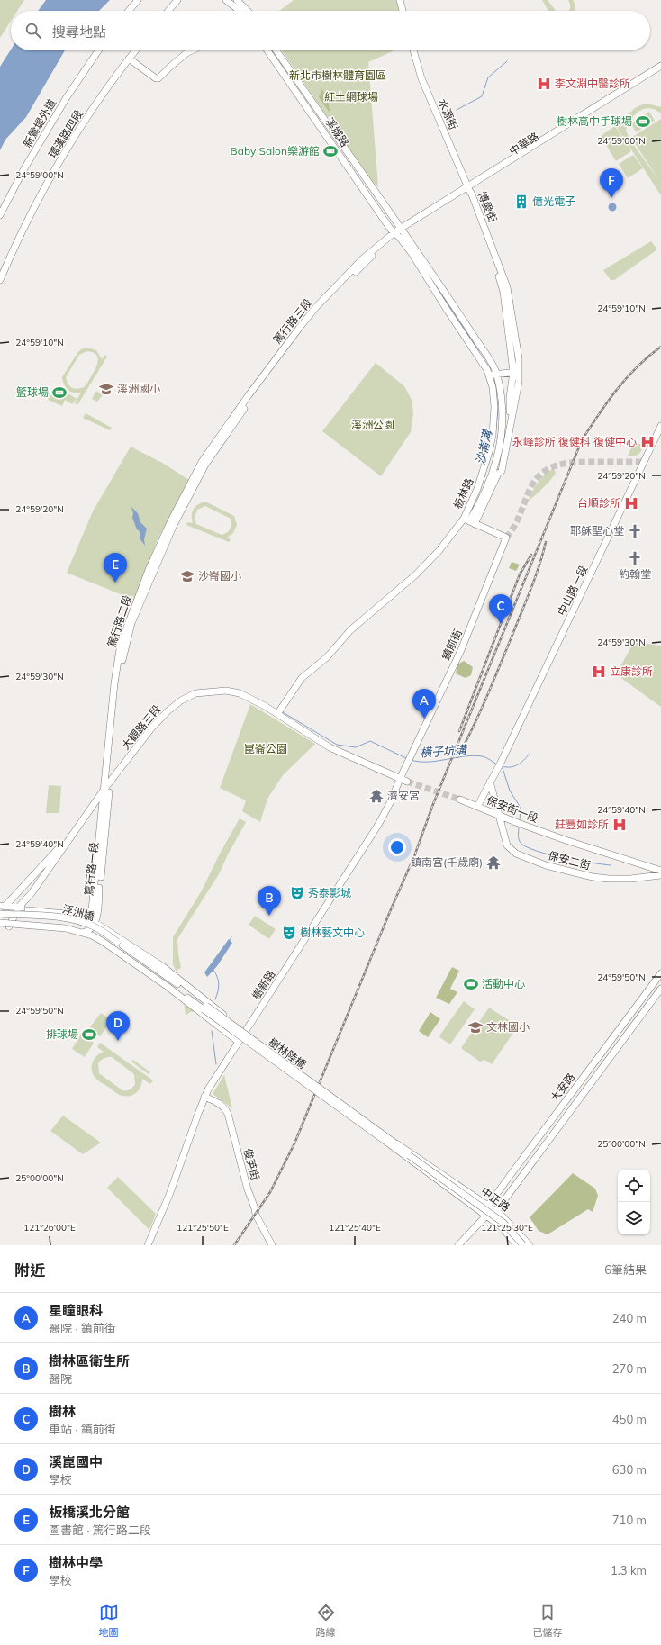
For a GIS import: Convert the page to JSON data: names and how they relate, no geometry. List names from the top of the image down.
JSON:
{
  "streets": {
    "street": [
      "水源街",
      "新鶯堤外道",
      "溪城路",
      "環漢路四段",
      "中華路",
      "博愛街",
      "篤行路三段",
      "板林路",
      "中山路一段",
      "篤行路二段",
      "鎮前街",
      "大觀路三段",
      "保安街一段",
      "保安二街",
      "篤行路一段",
      "浮洲橋",
      "樹新路",
      "樹林陸橋",
      "大安路",
      "俊英街",
      "中正路"
    ]
  },
  "crossings": [
    ["水源街", "中華路"],
    ["水源街", "博愛街"],
    ["溪城路", "中華路"],
    ["溪城路", "篤行路三段"],
    ["溪城路", "板林路"],
    ["中華路", "博愛街"],
    ["中華路", "篤行路三段"],
    ["中華路", "板林路"],
    ["博愛街", "板林路"],
    ["博愛街", "鎮前街"],
    ["篤行路三段", "板林路"],
    ["篤行路三段", "篤行路二段"],
    ["板林路", "鎮前街"],
    ["板林路", "大觀路三段"],
    ["中山路一段", "保安街一段"],
    ["中山路一段", "保安二街"],
    ["篤行路二段", "大觀路三段"],
    ["篤行路二段", "篤行路一段"],
    ["鎮前街", "樹新路"],
    ["大觀路三段", "篤行路一段"],
    ["保安街一段", "保安二街"],
    ["浮洲橋", "樹林陸橋"],
    ["樹新路", "俊英街"],
    ["樹林陸橋", "中正路"],
    ["大安路", "中正路"]
  ],
  "water": ["沙崙溝", "橫子坑溝"],
  "parks": [
    "新北市樹林體育園區",
    "紅土網球場",
    "溪洲公園",
    "崑崙公園"
  ],
  "places": {
    "hospital": [
      "李文淵中醫診所",
      "永峰診所 復健科 復健中心",
      "台順診所",
      "立康診所",
      "莊豐如診所"
    ],
    "sports": [
      "樹林高中手球場",
      "Baby Salon樂游館",
      "籃球場",
      "活動中心",
      "排球場"
    ],
    "building": ["億光電子"],
    "school or university": ["溪洲國小", "沙崙國小", "文林國小"],
    "church": ["耶穌聖心堂", "約翰堂"],
    "temple": ["濟安宮", "鎮南宮(千歲廟)"],
    "theatre": ["秀泰影城", "樹林藝文中心"]
  },
  "page": {
    "search": "搜尋地點",
    "pins": [
      "F",
      "E",
      "C",
      "A",
      "B",
      "D"
    ],
    "heading": ["附近", "6筆結果"],
    "list": [
      {
        "mark": "A",
        "name": "星瞳眼科",
        "note": "醫院 · 鎮前街",
        "value": "240 m"
      },
      {
        "mark": "B",
        "name": "樹林區衛生所",
        "note": "醫院",
        "value": "270 m"
      },
      {
        "mark": "C",
        "name": "樹林",
        "note": "車站 · 鎮前街",
        "value": "450 m"
      },
      {
        "mark": "D",
        "name": "溪崑國中",
        "note": "學校",
        "value": "630 m"
      },
      {
        "mark": "E",
        "name": "板橋溪北分館",
        "note": "圖書館 · 篤行路二段",
        "value": "710 m"
      },
      {
        "mark": "F",
        "name": "樹林中學",
        "note": "學校",
        "value": "1.3 km"
      }
    ],
    "nav": ["地圖", "路線", "已儲存"]
  },
  "coordinates": [
    "24°59'00\"N",
    "24°59'10\"N",
    "24°59'20\"N",
    "24°59'30\"N",
    "24°59'40\"N",
    "24°59'50\"N",
    "25°00'00\"N",
    "121°26'00\"E",
    "121°25'50\"E",
    "121°25'40\"E",
    "121°25'30\"E"
  ]
}
